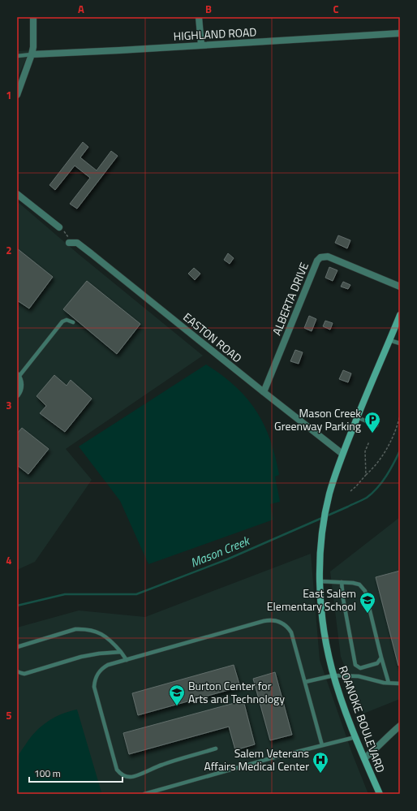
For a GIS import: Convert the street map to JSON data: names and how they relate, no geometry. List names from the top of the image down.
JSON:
{
  "streets": {
    "main road": ["ROANOKE BOULEVARD"],
    "street": ["HIGHLAND ROAD", "ALBERTA DRIVE", "EASTON ROAD"]
  },
  "crossings": [
    ["ALBERTA DRIVE", "EASTON ROAD"],
    ["EASTON ROAD", "ROANOKE BOULEVARD"]
  ],
  "water": ["Mason Creek"],
  "places": {
    "parking": ["Mason Creek Greenway Parking"],
    "school or university": ["East Salem Elementary School", "Burton Center for Arts and Technology"],
    "hospital": ["Salem Veterans Affairs Medical Center"]
  },
  "scale_bar": "100 m",
  "grid": {
    "columns": ["A", "B", "C"],
    "rows": [
      "1",
      "2",
      "3",
      "4",
      "5"
    ]
  }
}
